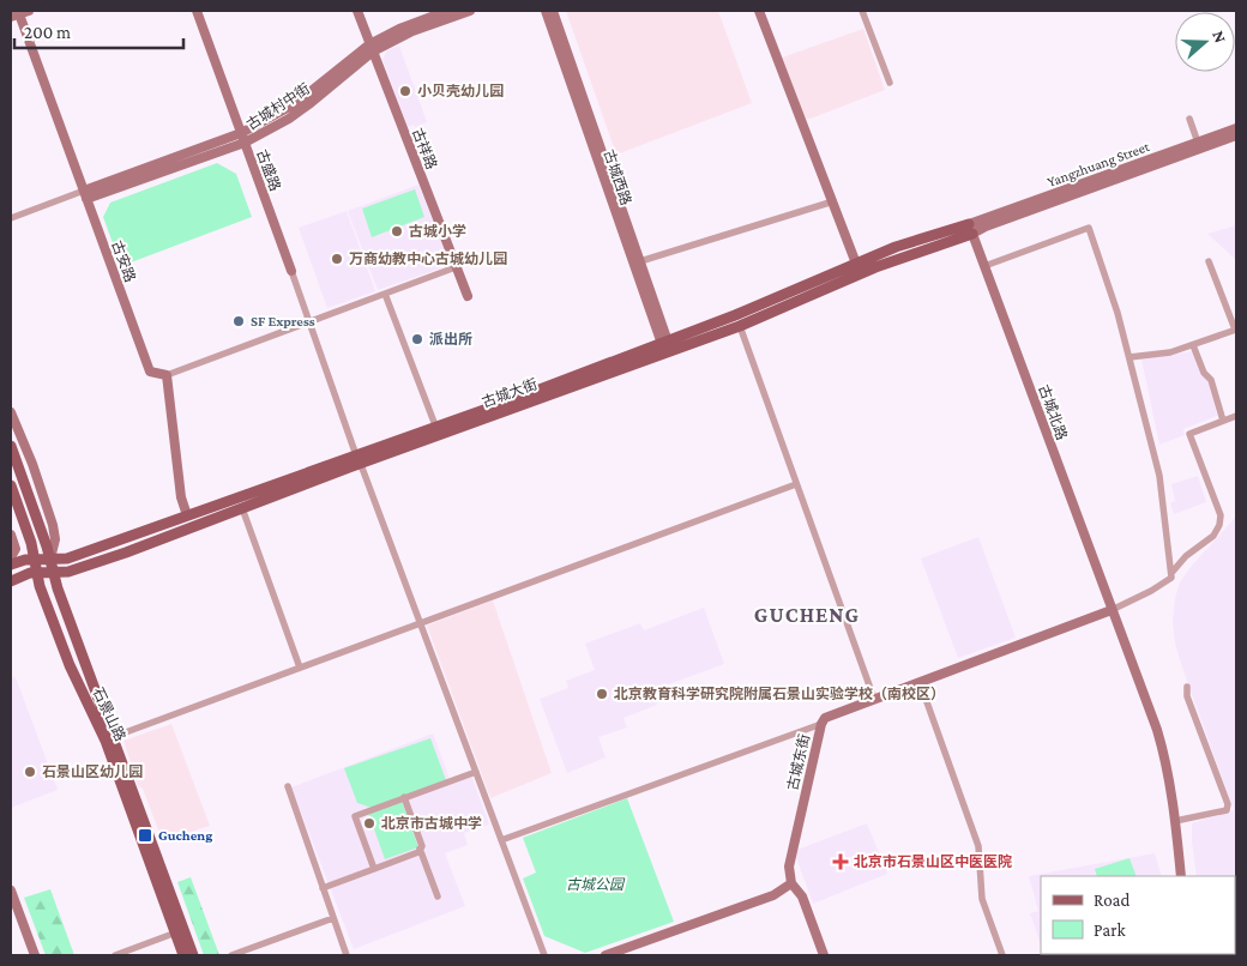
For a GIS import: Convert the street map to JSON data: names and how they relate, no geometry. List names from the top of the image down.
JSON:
{
  "streets": {
    "main road": ["古城大街", "石景山路"],
    "street": [
      "古城村中街",
      "古祥路",
      "Yangzhuang Street",
      "古盛路",
      "古城西路",
      "古安路",
      "古城北路",
      "古城东街"
    ]
  },
  "crossings": [
    ["古城村中街", "古祥路"],
    ["古城村中街", "古盛路"],
    ["古城村中街", "古安路"],
    ["Yangzhuang Street", "古城大街"],
    ["Yangzhuang Street", "古城北路"],
    ["古城西路", "古城大街"],
    ["古城大街", "古城北路"],
    ["古城大街", "石景山路"],
    ["古城北路", "古城东街"]
  ],
  "districts": ["GUCHENG"],
  "parks": ["古城公园"],
  "places": {
    "other": [
      "小贝壳幼儿园",
      "古城小学",
      "万商幼教中心古城幼儿园",
      "SF Express",
      "派出所",
      "北京教育科学研究院附属石景山实验学校（南校区）",
      "石景山区幼儿园",
      "北京市古城中学"
    ],
    "transit": ["Gucheng"],
    "health": ["北京市石景山区中医医院"]
  },
  "legend": ["Road", "Park"],
  "scale_bar": "200 m",
  "north": "right"
}
